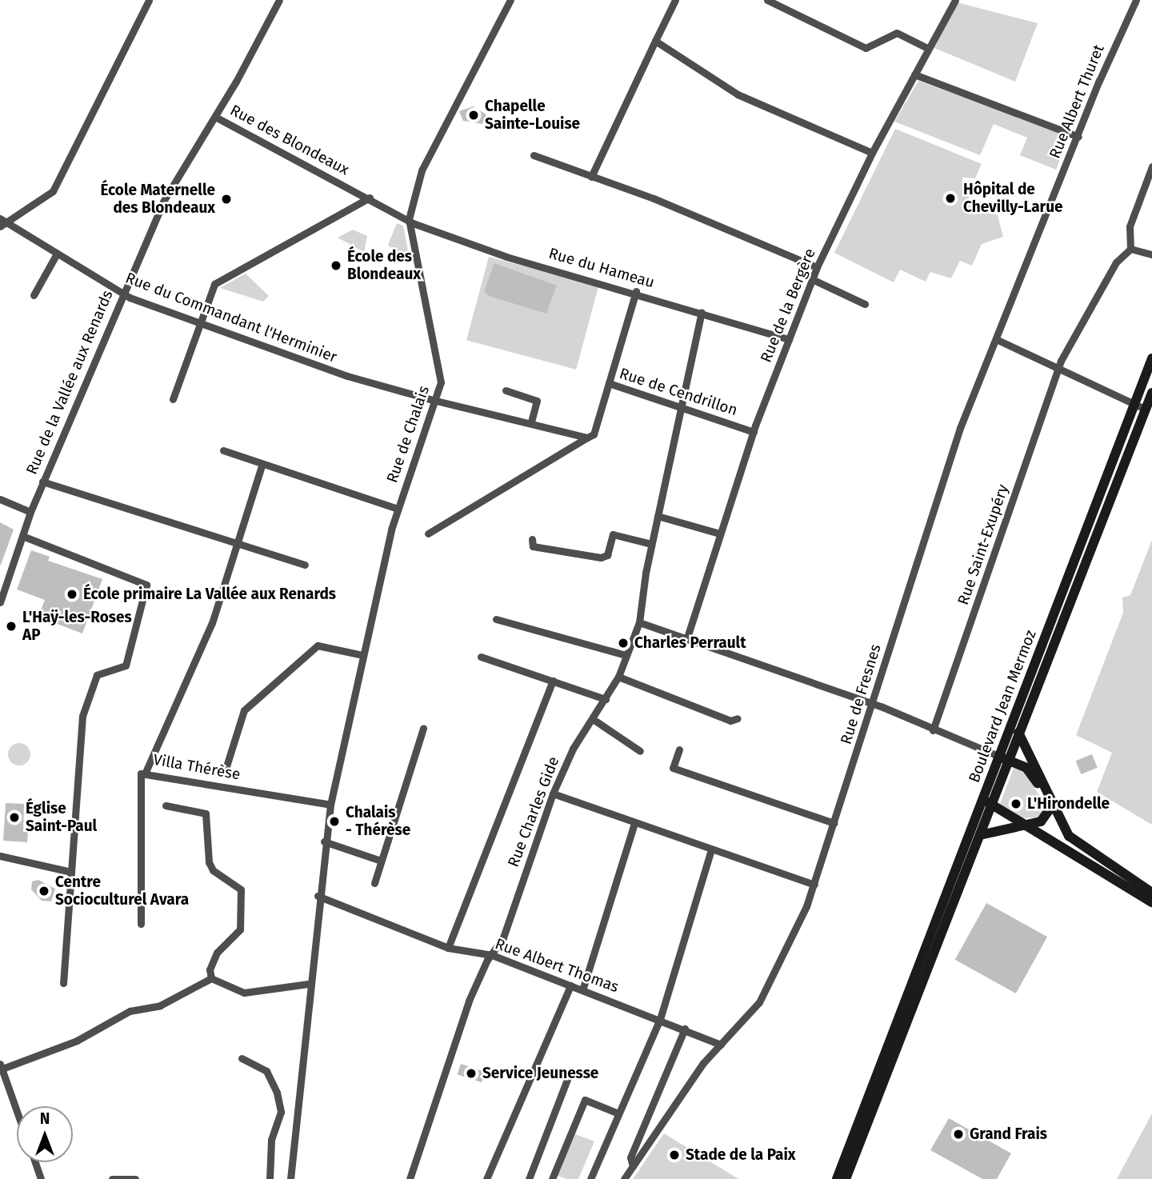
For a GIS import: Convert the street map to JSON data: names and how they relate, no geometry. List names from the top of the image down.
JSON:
{
  "streets": {
    "main road": ["Boulevard Jean Mermoz"],
    "street": [
      "Rue Albert Thuret",
      "Rue des Blondeaux",
      "Rue du Hameau",
      "Rue de la Bergère",
      "Rue du Commandant l'Herminier",
      "Rue de la Vallée aux Renards",
      "Rue de Cendrillon",
      "Rue de Chalais",
      "Rue Saint-Exupéry",
      "Rue de Fresnes",
      "Villa Thérèse",
      "Rue Charles Gide",
      "Rue Albert Thomas"
    ]
  },
  "crossings": [
    ["Rue Albert Thuret", "Rue de Fresnes"],
    ["Rue des Blondeaux", "Rue du Hameau"],
    ["Rue des Blondeaux", "Rue de la Vallée aux Renards"],
    ["Rue des Blondeaux", "Rue de Chalais"],
    ["Rue du Hameau", "Rue de la Bergère"],
    ["Rue du Hameau", "Rue de Chalais"],
    ["Rue du Hameau", "Rue Charles Gide"],
    ["Rue de la Bergère", "Rue de Cendrillon"],
    ["Rue du Commandant l'Herminier", "Rue de la Vallée aux Renards"],
    ["Rue du Commandant l'Herminier", "Rue de Chalais"],
    ["Rue de Cendrillon", "Rue Charles Gide"],
    ["Rue de Chalais", "Villa Thérèse"],
    ["Rue de Chalais", "Rue Albert Thomas"],
    ["Rue de Fresnes", "Rue Albert Thomas"],
    ["Rue Charles Gide", "Rue Albert Thomas"]
  ],
  "places": [
    "Chapelle Sainte-Louise",
    "Hôpital de Chevilly-Larue",
    "École Maternelle des Blondeaux",
    "École des Blondeaux",
    "École primaire La Vallée aux Renards",
    "L'Haÿ-les-Roses AP",
    "Charles Perrault",
    "L'Hirondelle",
    "Église Saint-Paul",
    "Chalais - Thérèse",
    "Centre Socioculturel Avara",
    "Service Jeunesse",
    "Grand Frais",
    "Stade de la Paix"
  ],
  "north": "top"
}
